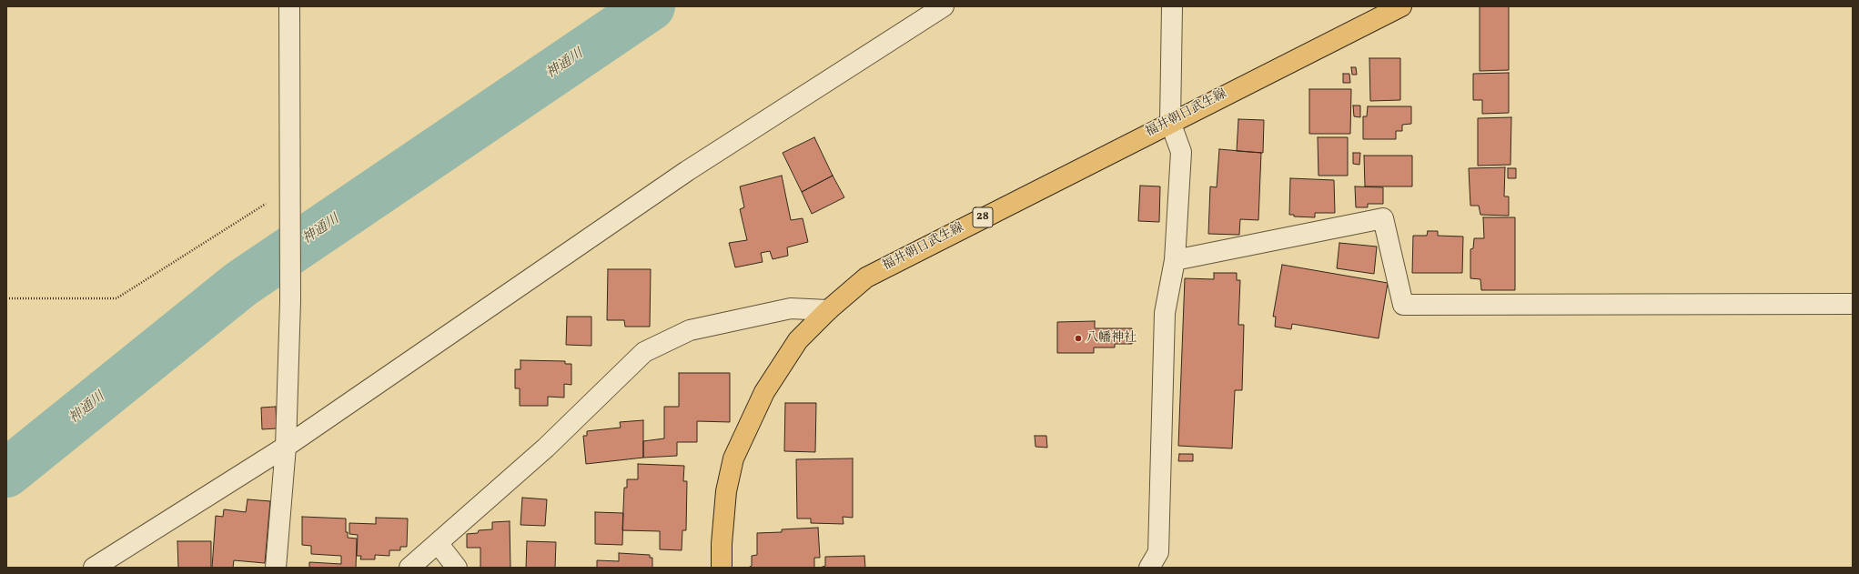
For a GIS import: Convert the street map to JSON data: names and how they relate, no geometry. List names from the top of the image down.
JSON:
{
  "streets": {
    "main road": ["福井朝日武生線", "28"]
  },
  "water": ["神通川"],
  "places": ["八幡神社"]
}
